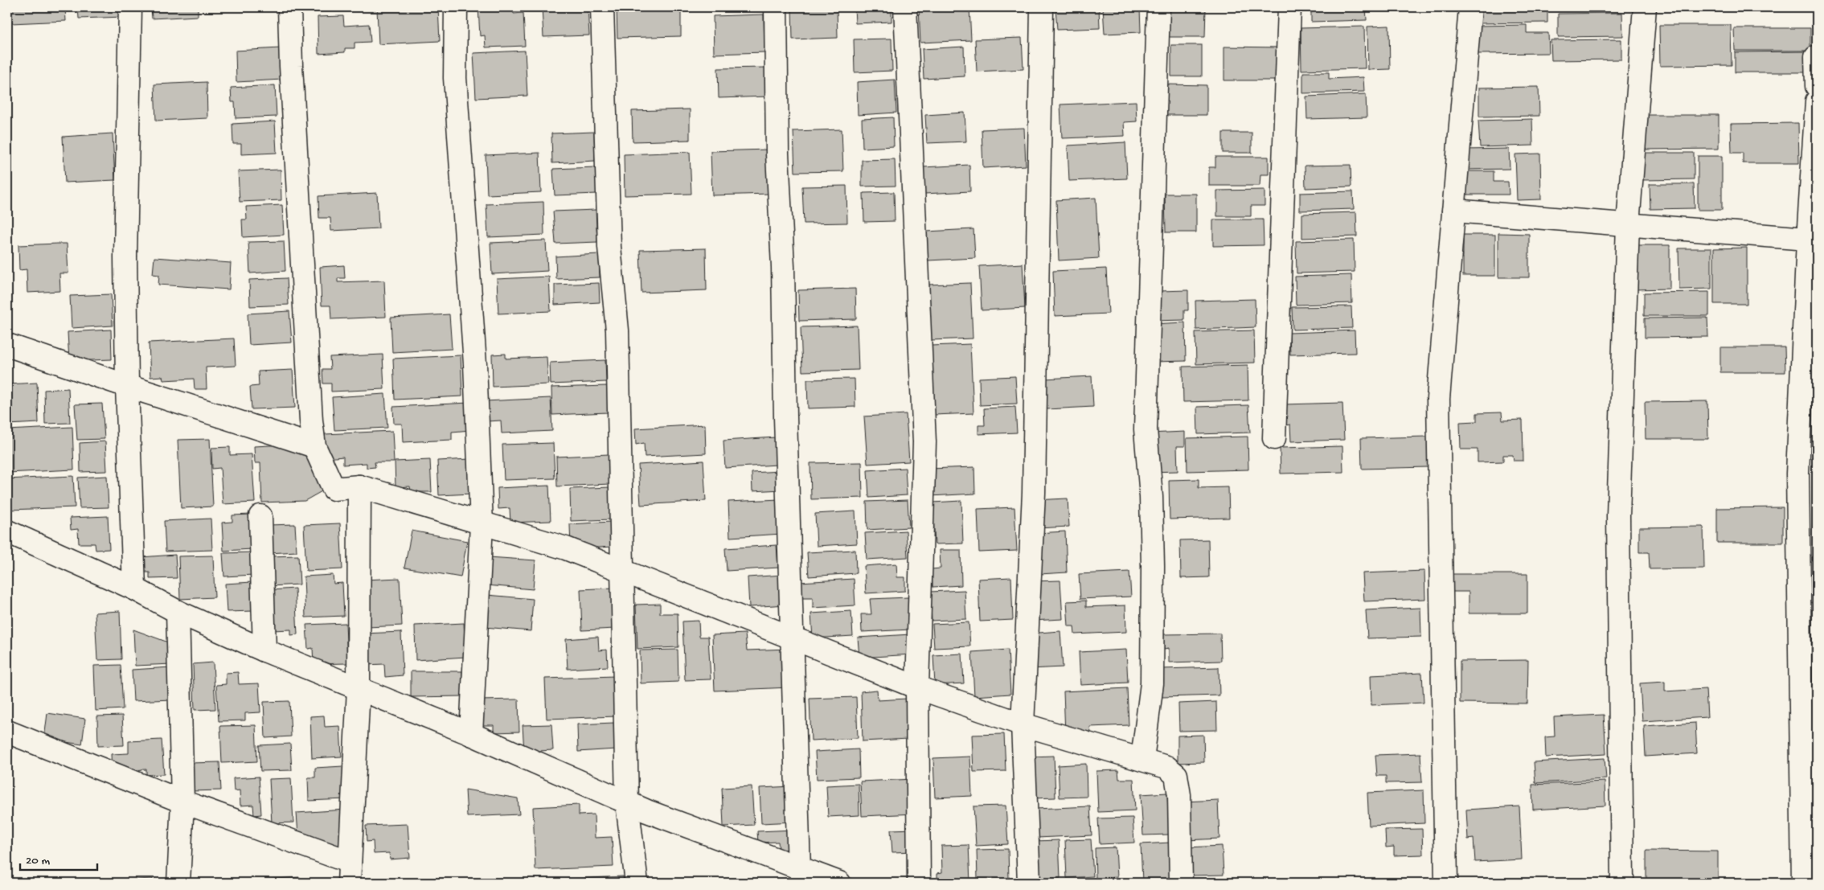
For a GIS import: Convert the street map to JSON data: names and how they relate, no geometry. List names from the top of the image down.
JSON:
{
  "scale_bar": "20 m"
}
